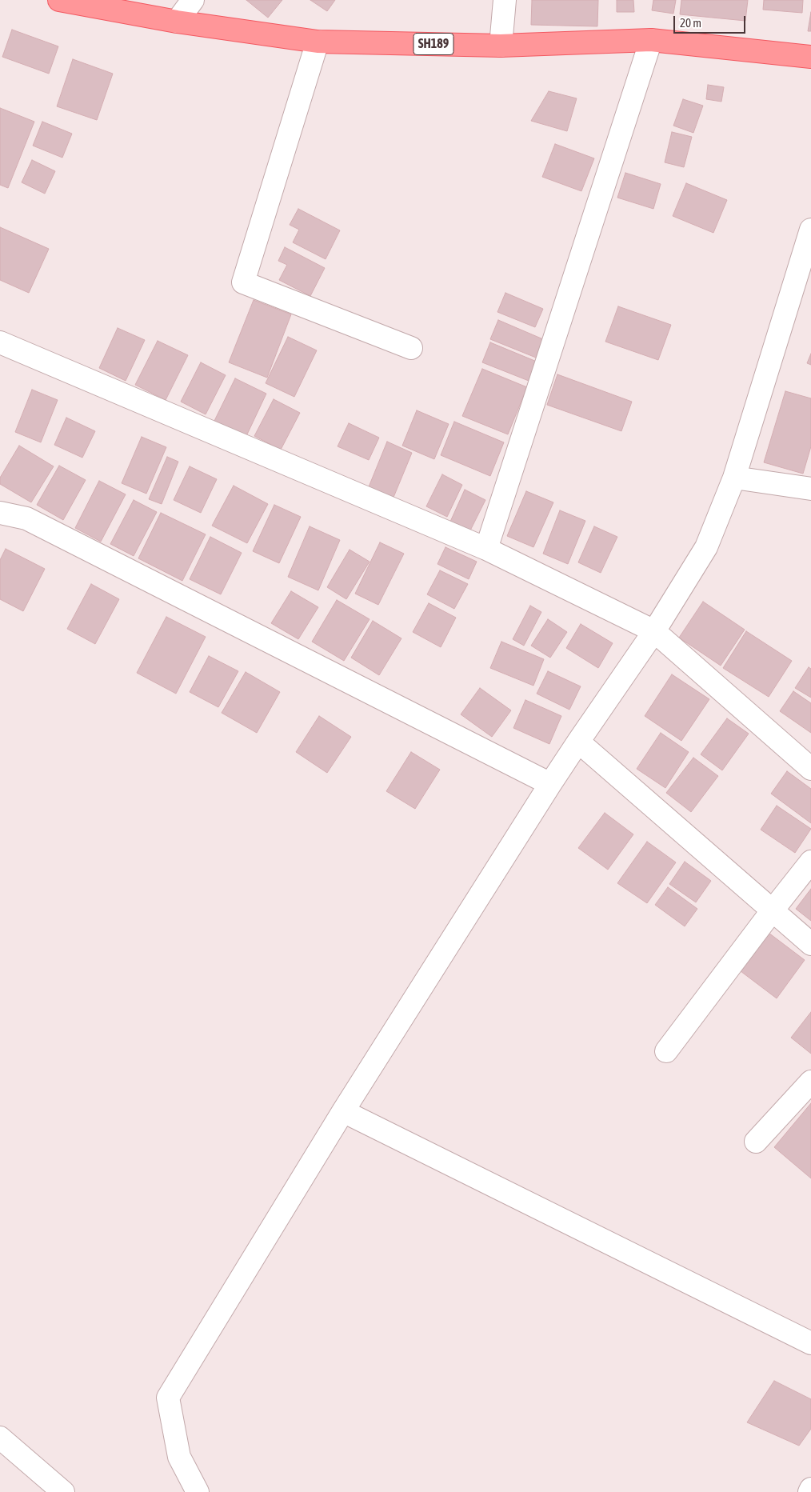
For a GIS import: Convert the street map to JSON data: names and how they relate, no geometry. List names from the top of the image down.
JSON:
{
  "streets": {
    "main road": ["SH189"]
  },
  "scale_bar": "20 m"
}
